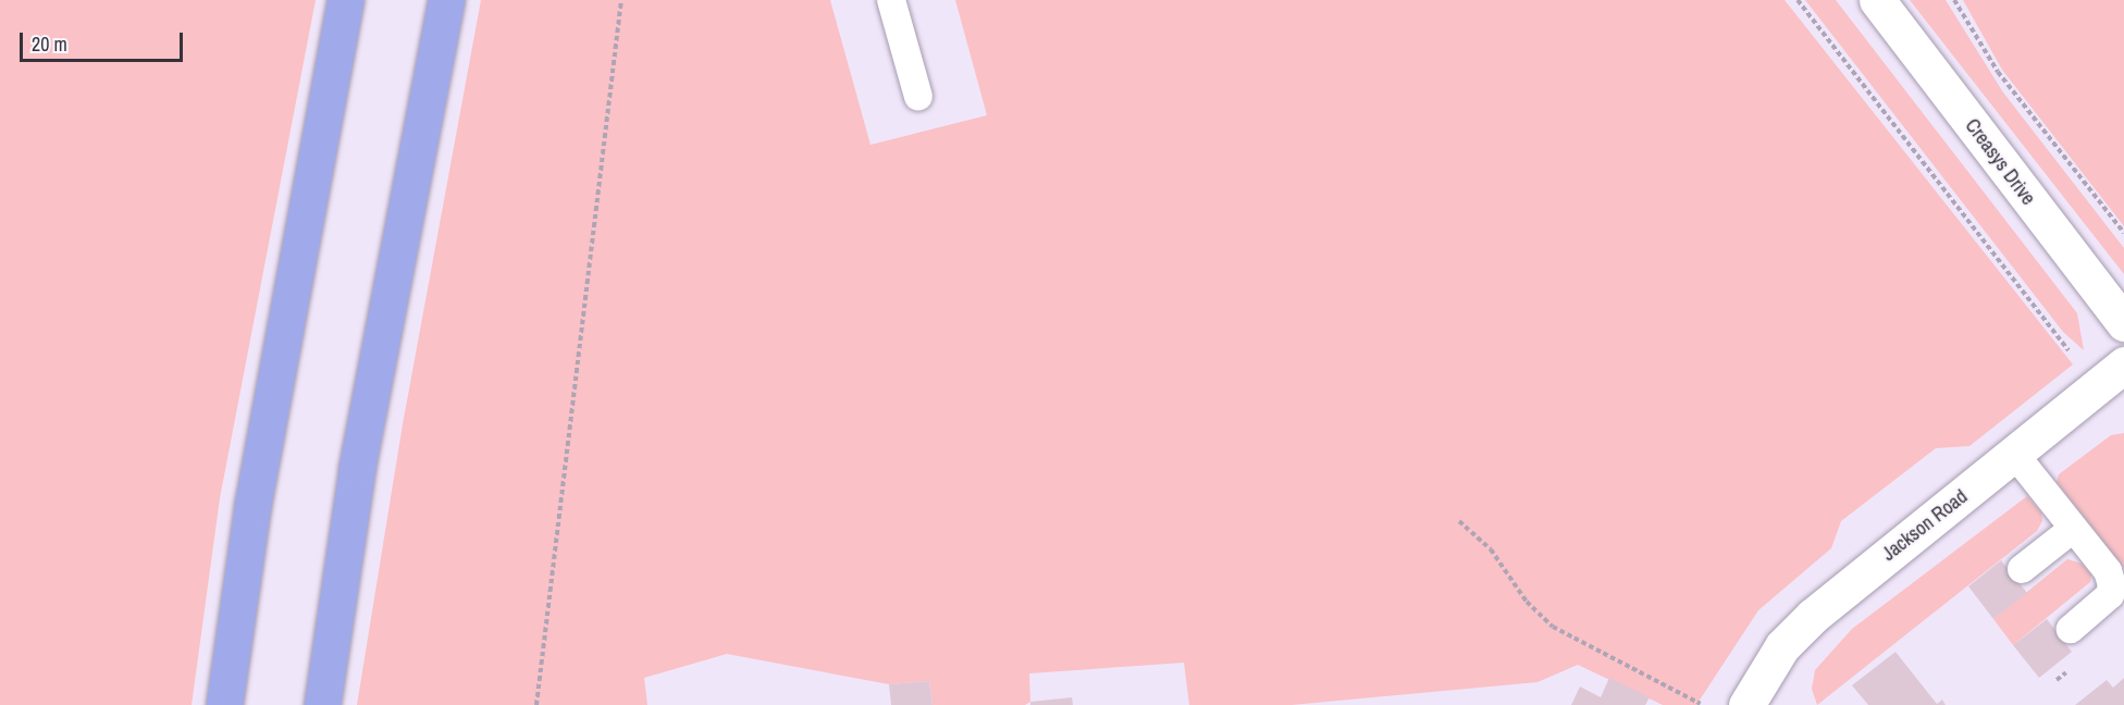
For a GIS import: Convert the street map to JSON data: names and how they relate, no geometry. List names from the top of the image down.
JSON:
{
  "streets": {
    "street": ["Creasys Drive", "Jackson Road"]
  },
  "scale_bar": "20 m"
}
